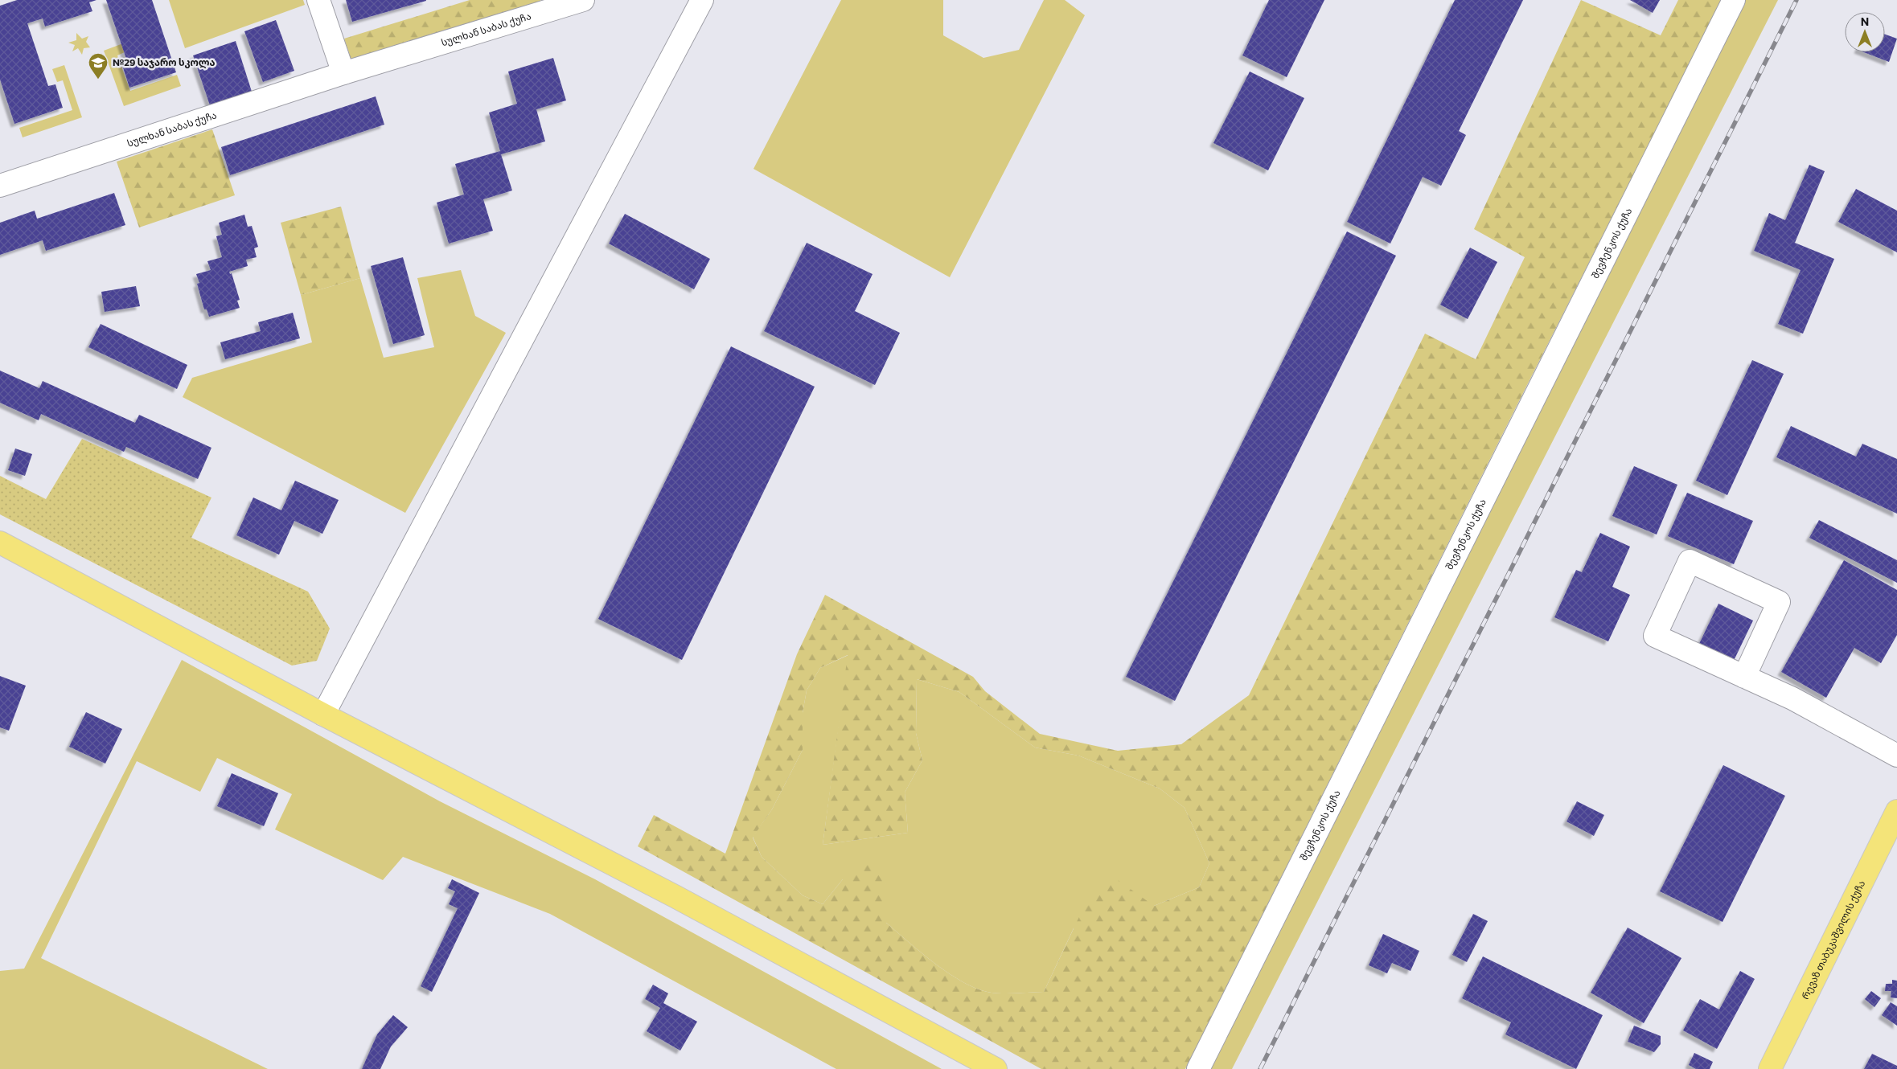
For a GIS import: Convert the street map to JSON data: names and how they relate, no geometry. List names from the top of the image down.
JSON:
{
  "streets": {
    "main road": ["რევაზ თაბუკაშვილის ქუჩა"],
    "street": ["სულხან საბას ქუჩა", "შევჩენკოს ქუჩა"]
  },
  "places": {
    "school or university": ["№29 საჯარო სკოლა"]
  },
  "north": "top"
}
